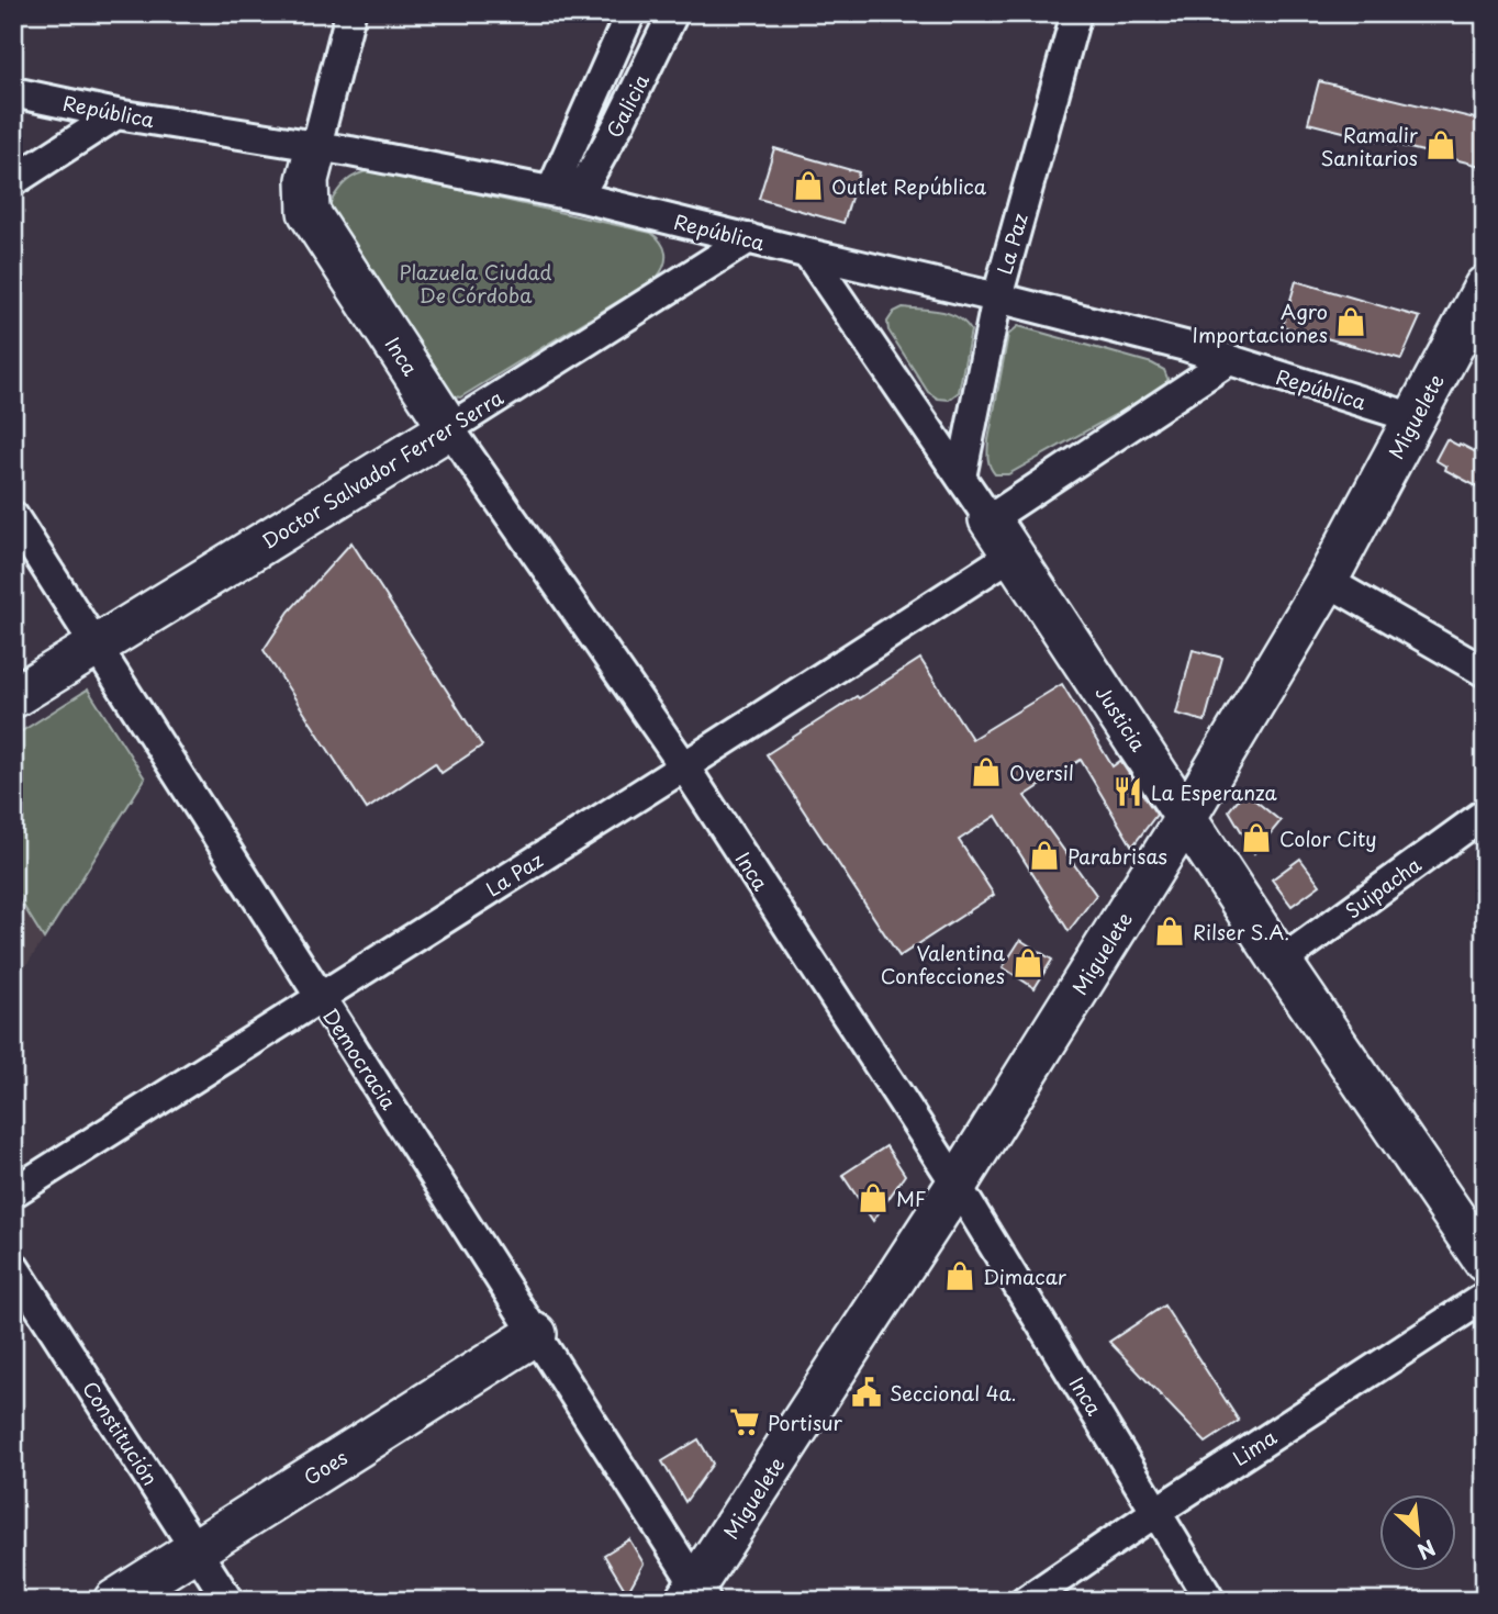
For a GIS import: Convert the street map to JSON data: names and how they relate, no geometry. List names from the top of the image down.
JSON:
{
  "streets": {
    "street": [
      "Galicia",
      "República",
      "La Paz",
      "Inca",
      "Miguelete",
      "Doctor Salvador Ferrer Serra",
      "Justicia",
      "Suipacha",
      "Democracia",
      "Constitución",
      "Lima",
      "Goes"
    ]
  },
  "crossings": [
    ["Galicia", "República"],
    ["República", "La Paz"],
    ["República", "Inca"],
    ["República", "Miguelete"],
    ["República", "Doctor Salvador Ferrer Serra"],
    ["República", "Justicia"],
    ["La Paz", "Inca"],
    ["La Paz", "Justicia"],
    ["La Paz", "Democracia"],
    ["Inca", "Miguelete"],
    ["Inca", "Doctor Salvador Ferrer Serra"],
    ["Inca", "Lima"],
    ["Miguelete", "Justicia"],
    ["Miguelete", "Democracia"],
    ["Doctor Salvador Ferrer Serra", "Democracia"],
    ["Justicia", "Suipacha"],
    ["Democracia", "Goes"],
    ["Constitución", "Goes"]
  ],
  "parks": ["Plazuela Ciudad De Córdoba"],
  "places": {
    "shop": [
      "Ramalir Sanitarios",
      "Outlet República",
      "Agro Importaciones",
      "Oversil",
      "Color City",
      "Parabrisas",
      "Rilser S.A.",
      "Valentina Confecciones",
      "MF",
      "Dimacar"
    ],
    "restaurant": ["La Esperanza"],
    "public building": ["Seccional 4a."],
    "supermarket": ["Portisur"]
  },
  "north": "bottom right"
}
